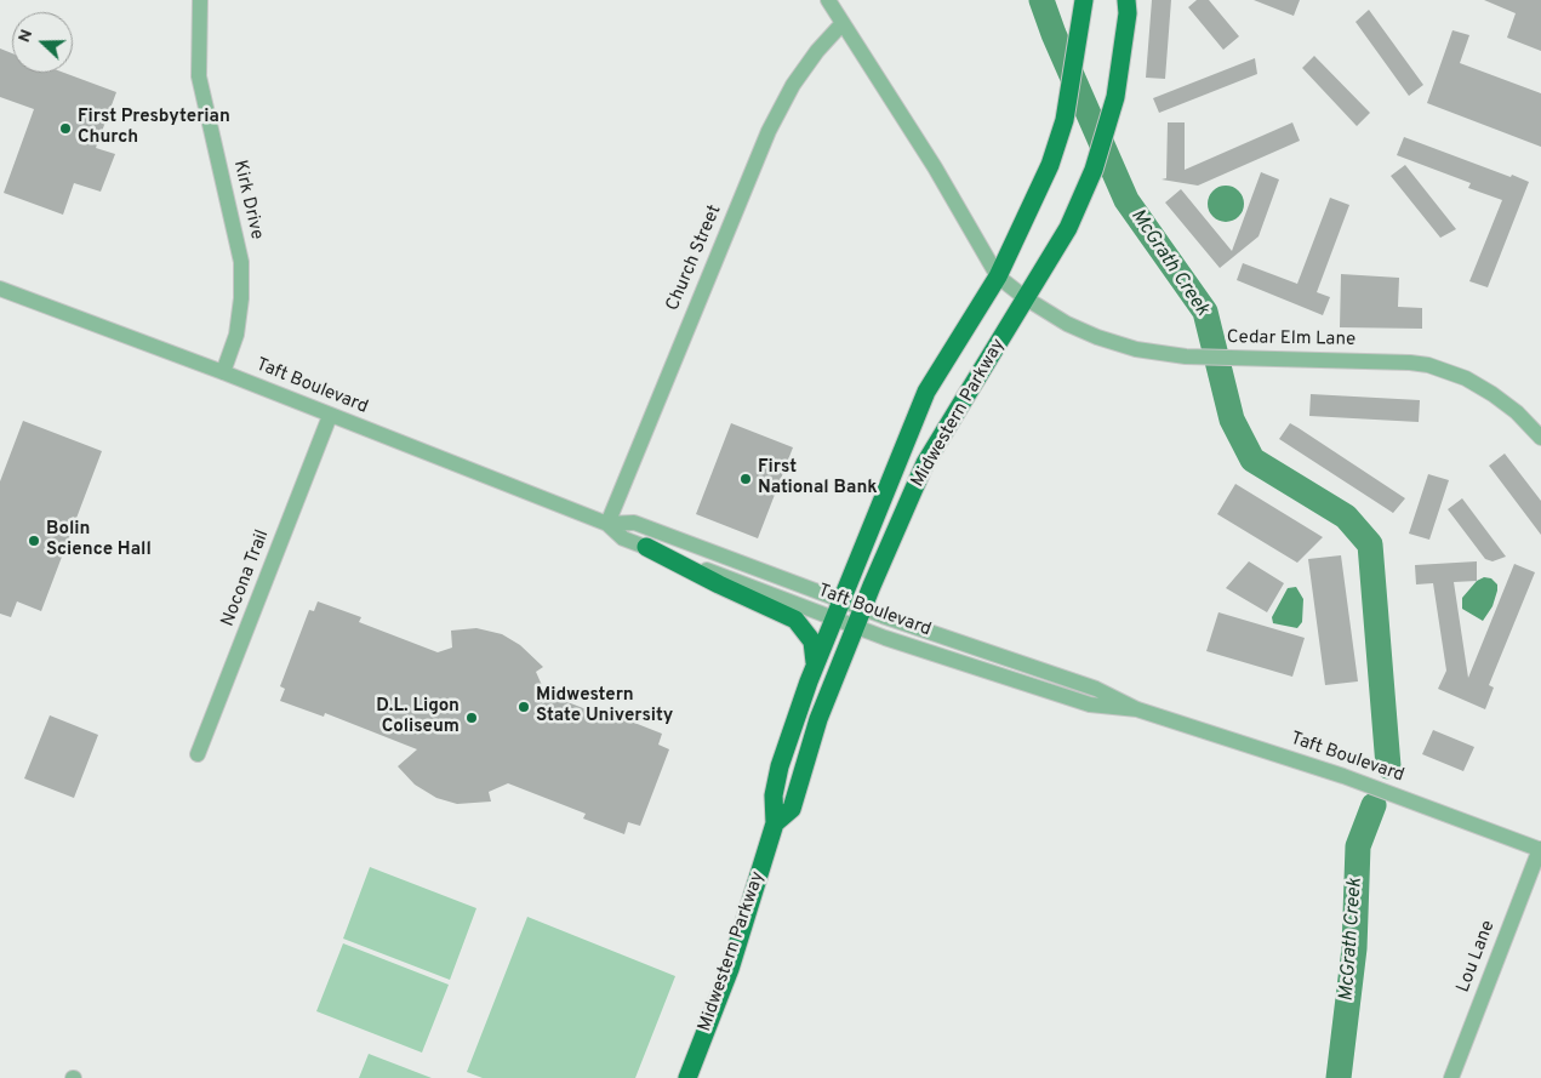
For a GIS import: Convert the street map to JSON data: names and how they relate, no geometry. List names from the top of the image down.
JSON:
{
  "streets": {
    "main road": ["Midwestern Parkway"],
    "street": [
      "Kirk Drive",
      "Church Street",
      "Cedar Elm Lane",
      "Taft Boulevard",
      "Nocona Trail",
      "Lou Lane"
    ]
  },
  "crossings": [
    ["Kirk Drive", "Taft Boulevard"],
    ["Church Street", "Cedar Elm Lane"],
    ["Church Street", "Taft Boulevard"],
    ["Cedar Elm Lane", "Midwestern Parkway"],
    ["Taft Boulevard", "Midwestern Parkway"],
    ["Taft Boulevard", "Nocona Trail"],
    ["Taft Boulevard", "Lou Lane"]
  ],
  "water": ["McGrath Creek"],
  "places": [
    "First Presbyterian Church",
    "First National Bank",
    "Bolin Science Hall",
    "Midwestern State University",
    "D.L. Ligon Coliseum"
  ],
  "north": "left"
}
